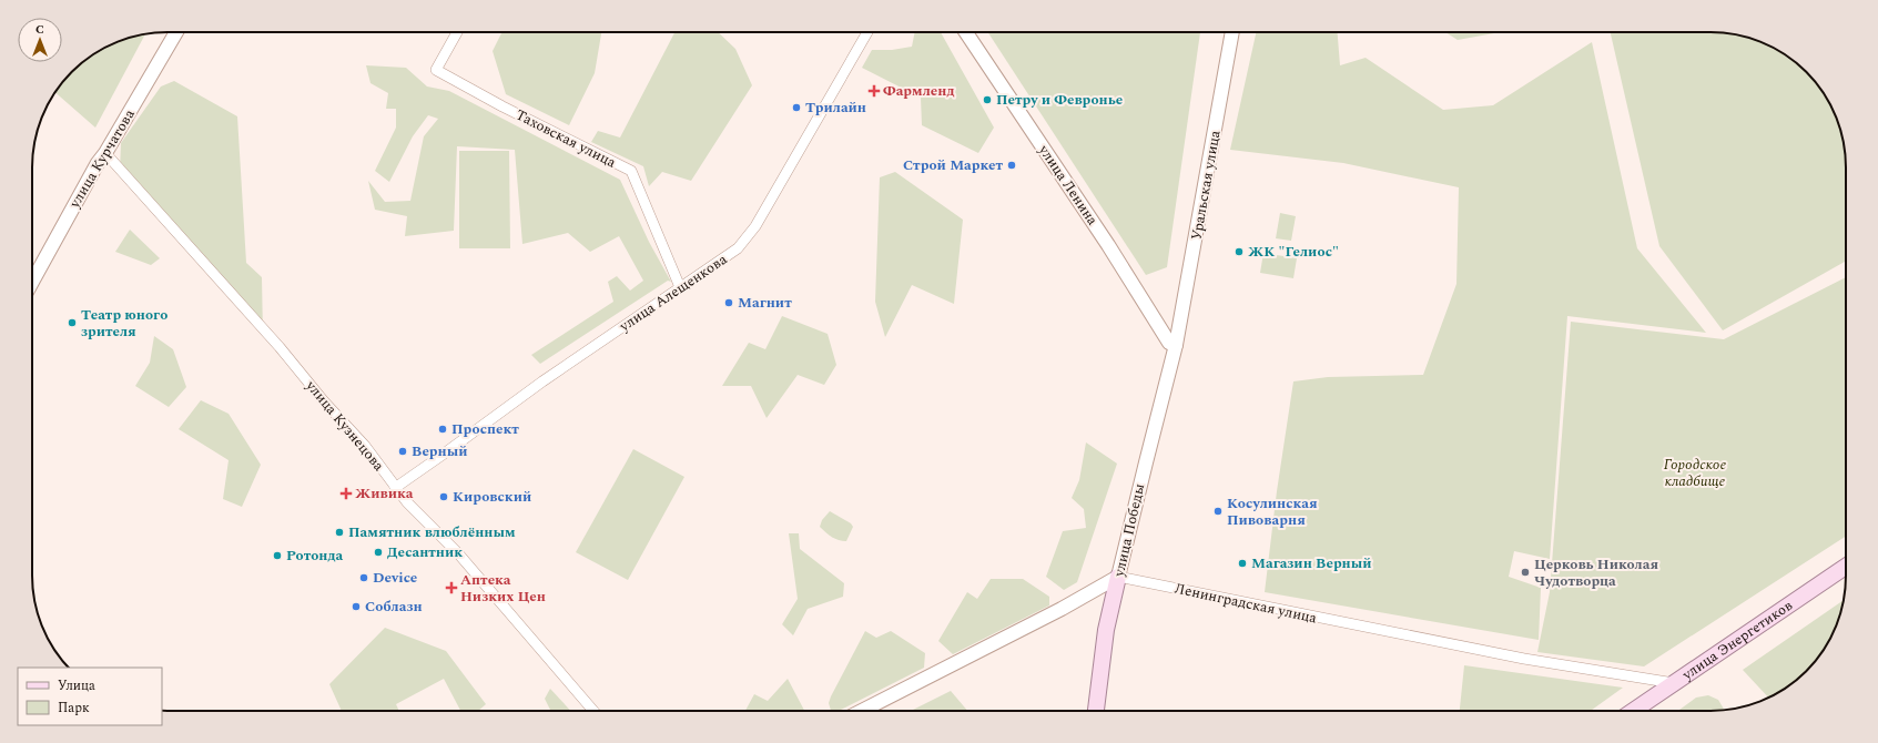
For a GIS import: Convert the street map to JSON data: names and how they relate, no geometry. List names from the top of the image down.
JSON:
{
  "streets": {
    "main road": [
      "улица Курчатова",
      "улица Ленина",
      "Уральская улица",
      "улица Победы",
      "улица Энергетиков"
    ],
    "street": [
      "Таховская улица",
      "улица Алещенкова",
      "улица Кузнецова",
      "Ленинградская улица"
    ]
  },
  "crossings": [
    ["Таховская улица", "улица Алещенкова"],
    ["улица Курчатова", "улица Кузнецова"],
    ["улица Ленина", "Уральская улица"],
    ["улица Ленина", "улица Победы"],
    ["Уральская улица", "улица Победы"],
    ["улица Алещенкова", "улица Кузнецова"],
    ["улица Победы", "Ленинградская улица"],
    ["Ленинградская улица", "улица Энергетиков"]
  ],
  "parks": ["Городское кладбище"],
  "places": {
    "health": ["Фармленд", "Живика", "Аптека Низких Цен"],
    "other": [
      "Петру и Февронье",
      "Трилайн",
      "Строй Маркет",
      "ЖК \"Гелиос\"",
      "Магнит",
      "Театр юного зрителя",
      "Проспект",
      "Верный",
      "Кировский",
      "Косулинская Пивоварня",
      "Памятник влюблённым",
      "Десантник",
      "Ротонда",
      "Магазин Верный",
      "Церковь Николая Чудотворца",
      "Device",
      "Соблазн"
    ]
  },
  "legend": ["Улица", "Парк"],
  "north": "top"
}
